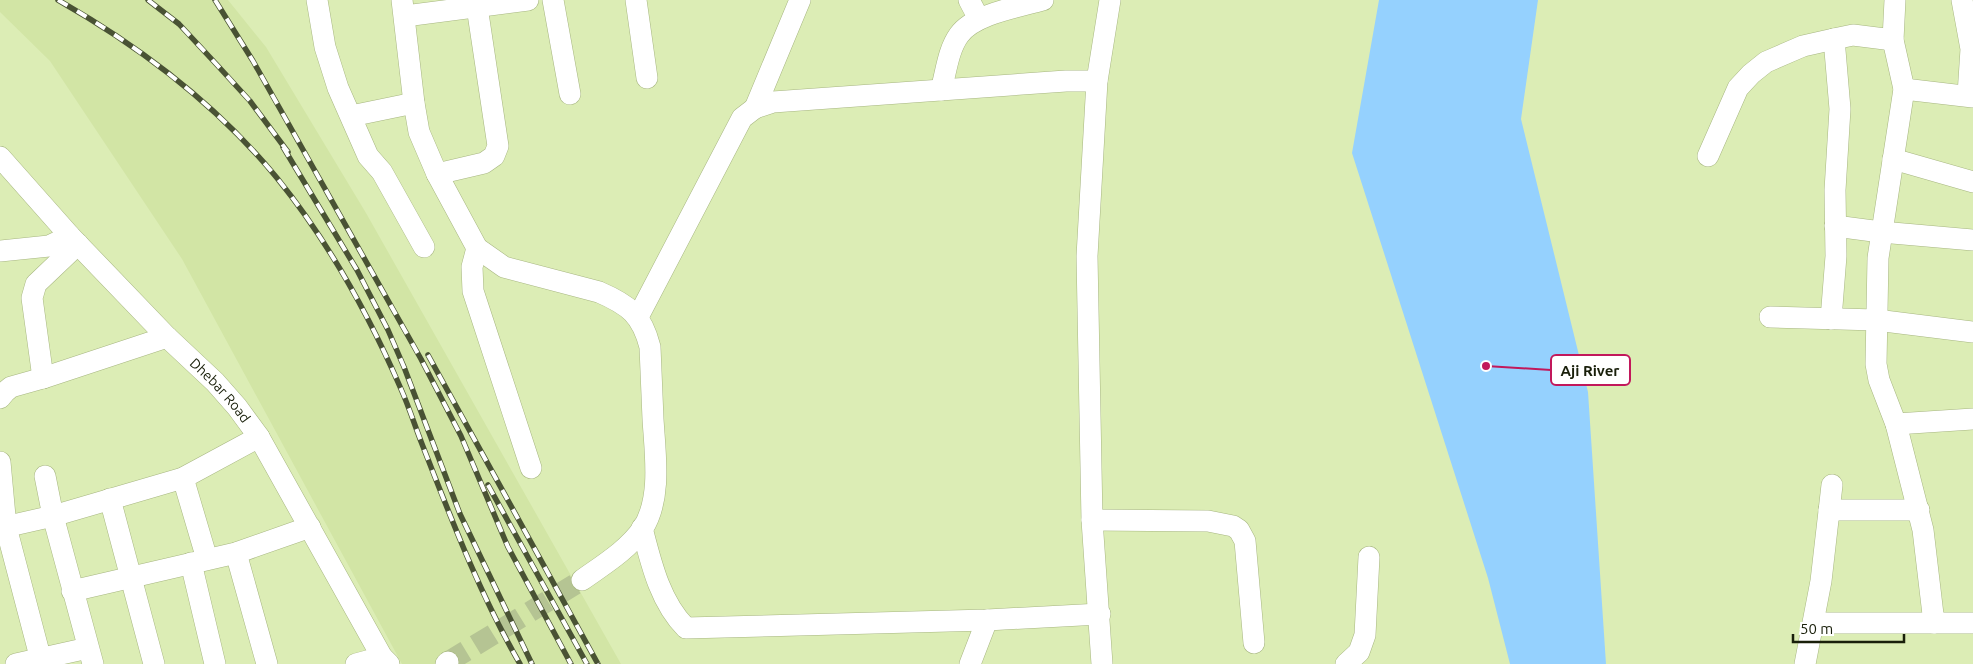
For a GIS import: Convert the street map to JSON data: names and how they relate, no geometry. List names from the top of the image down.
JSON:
{
  "streets": {
    "street": ["Dhebar Road"]
  },
  "places": ["Aji River"],
  "scale_bar": "50 m"
}
